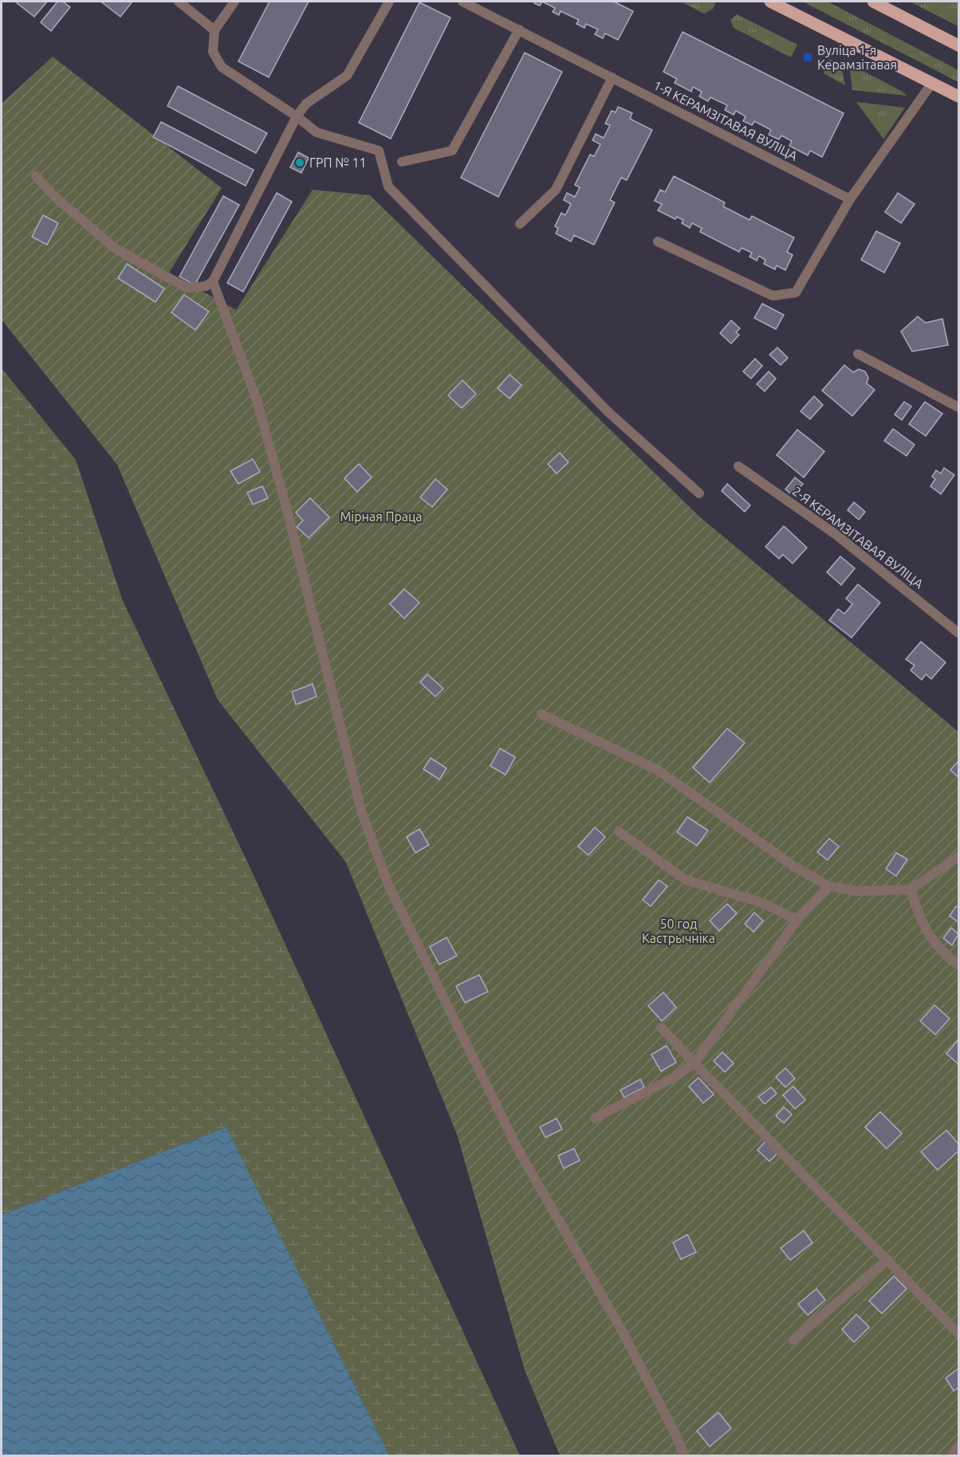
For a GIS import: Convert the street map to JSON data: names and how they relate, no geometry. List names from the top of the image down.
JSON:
{
  "streets": {
    "street": ["1-Я КЕРАМЗІТАВАЯ ВУЛІЦА", "2-Я КЕРАМЗІТАВАЯ ВУЛІЦА"]
  },
  "parks": ["Мірная Праца", "50 год Кастрычніка"],
  "places": {
    "transit": ["Вуліца 1-я Керамзітавая"],
    "other": ["ГРП № 11"]
  }
}
